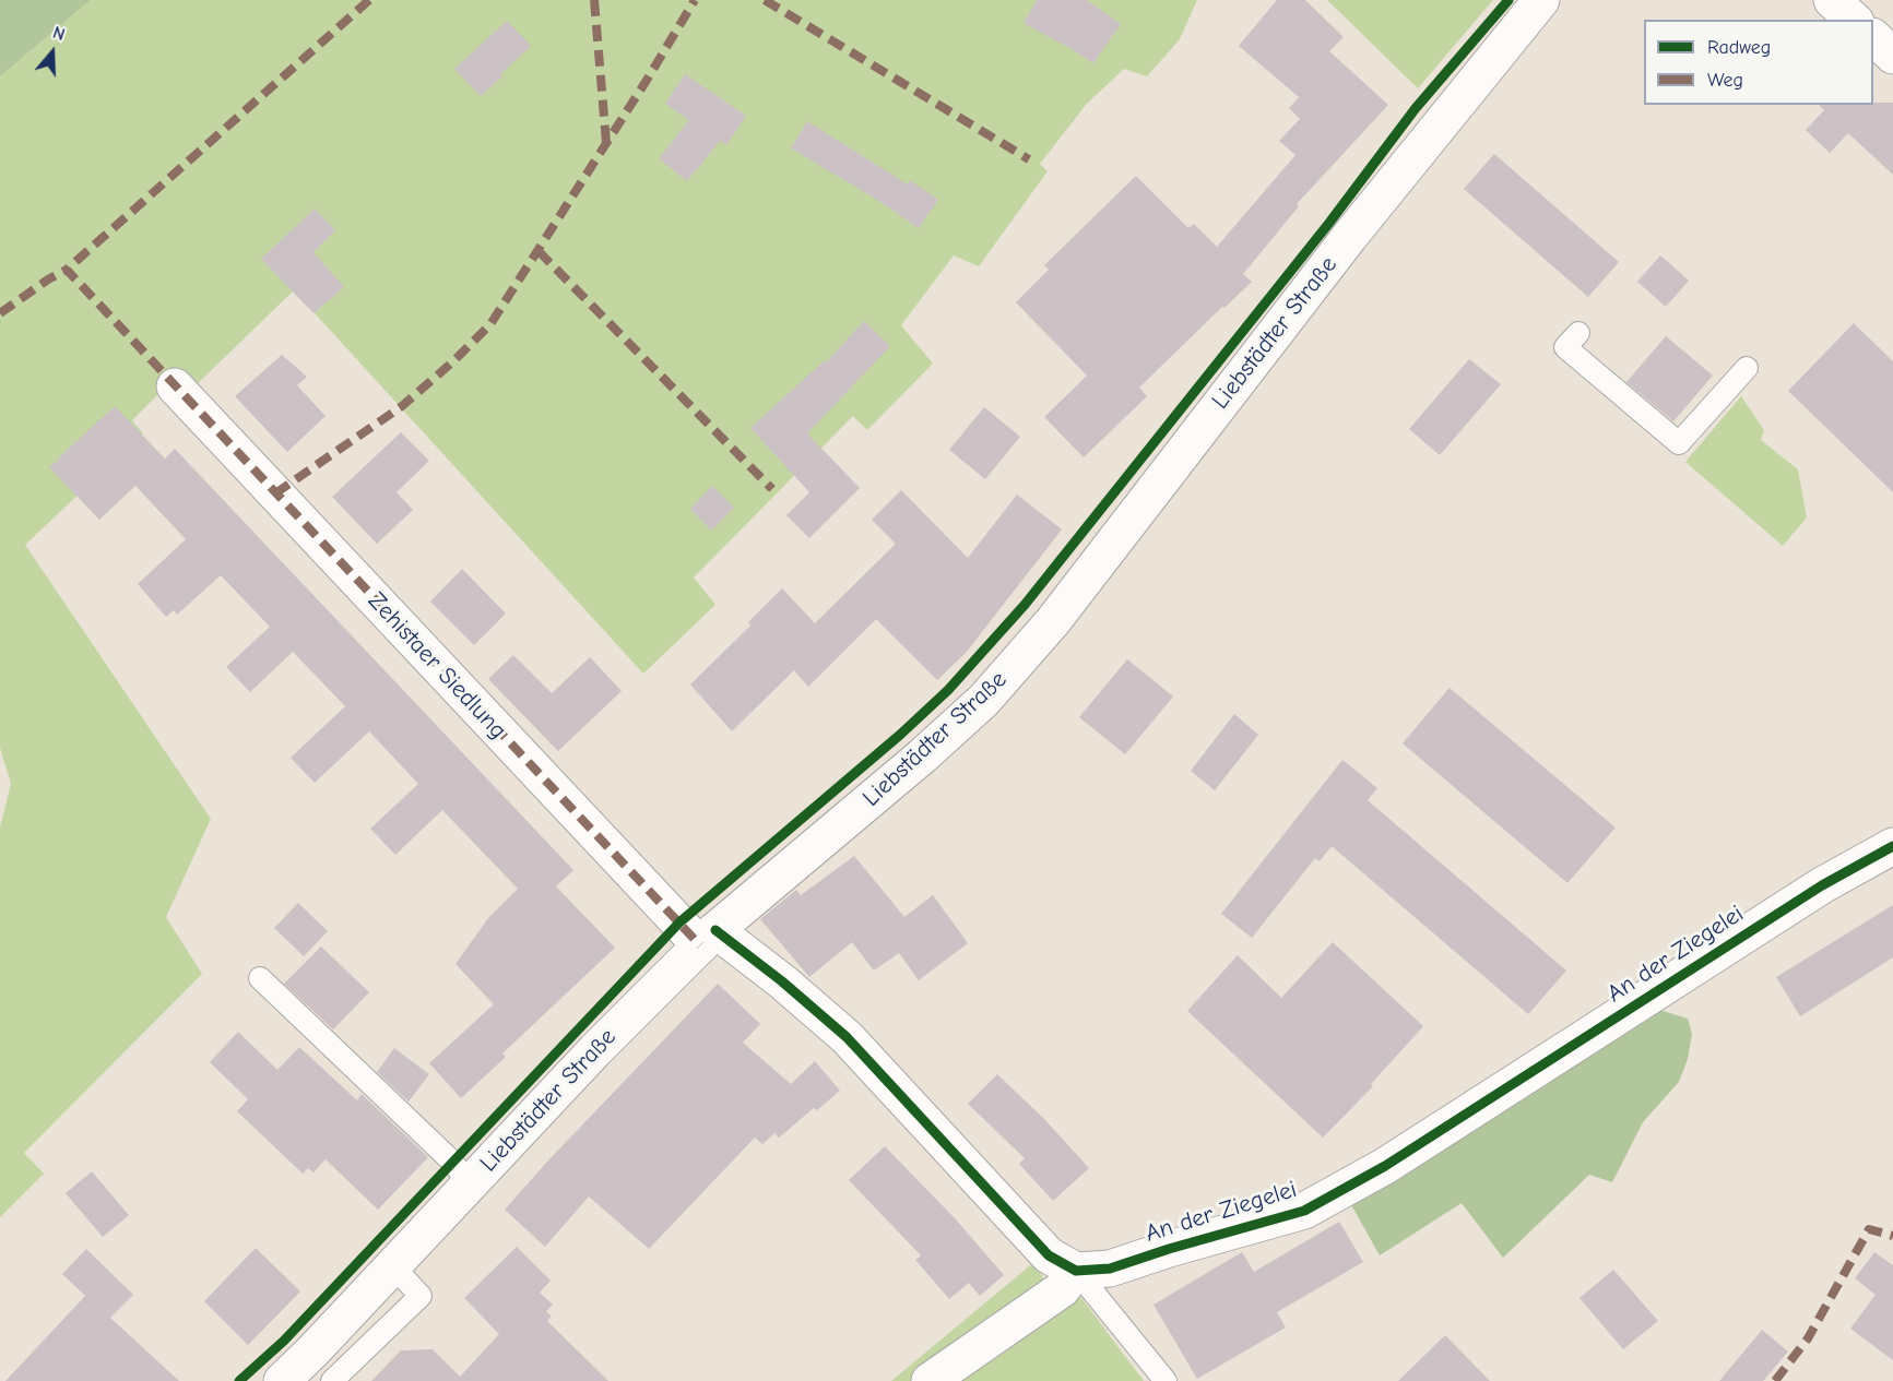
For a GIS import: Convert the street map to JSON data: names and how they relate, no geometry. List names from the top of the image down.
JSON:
{
  "streets": {
    "street": ["Liebstädter Straße", "Zehistaer Siedlung", "An der Ziegelei"]
  },
  "crossings": [
    ["Liebstädter Straße", "Zehistaer Siedlung"]
  ],
  "legend": ["Radweg", "Weg"],
  "north": "top"
}
